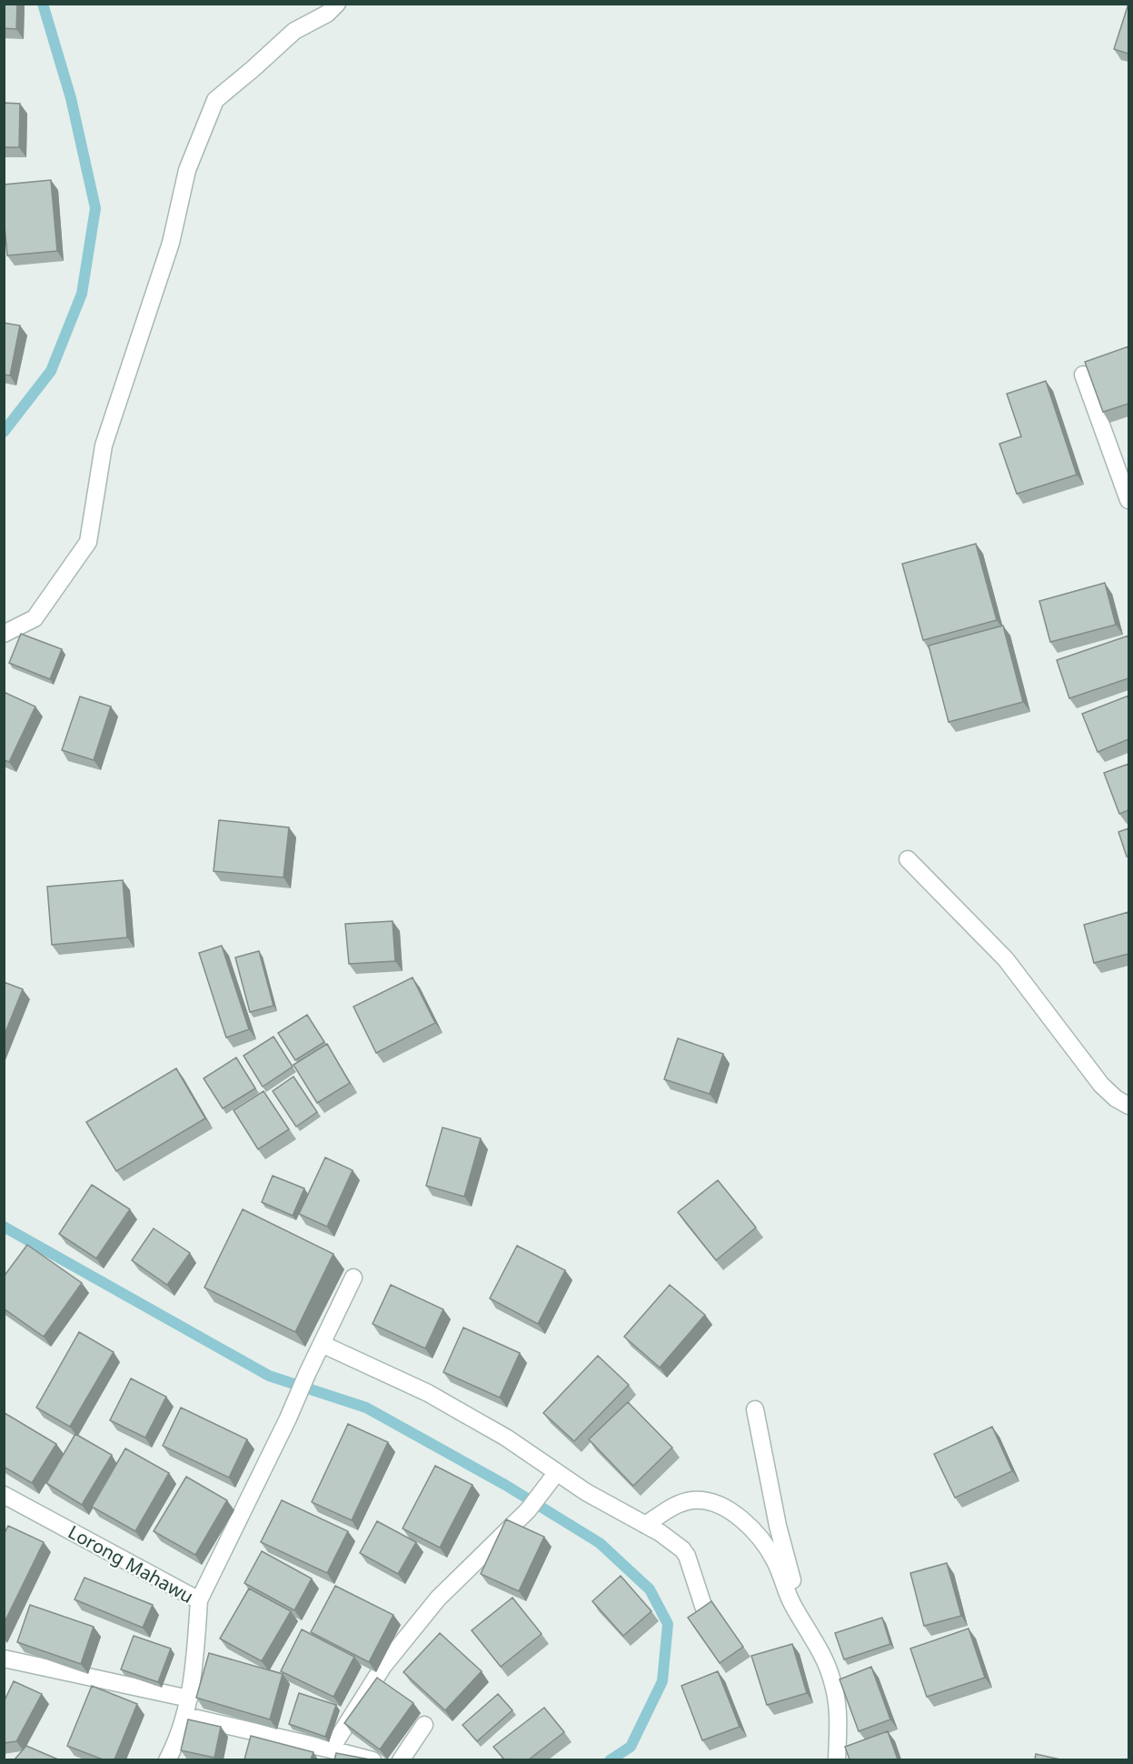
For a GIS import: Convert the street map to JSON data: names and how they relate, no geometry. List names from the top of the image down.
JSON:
{
  "streets": {
    "street": ["Lorong Mahawu"]
  }
}
